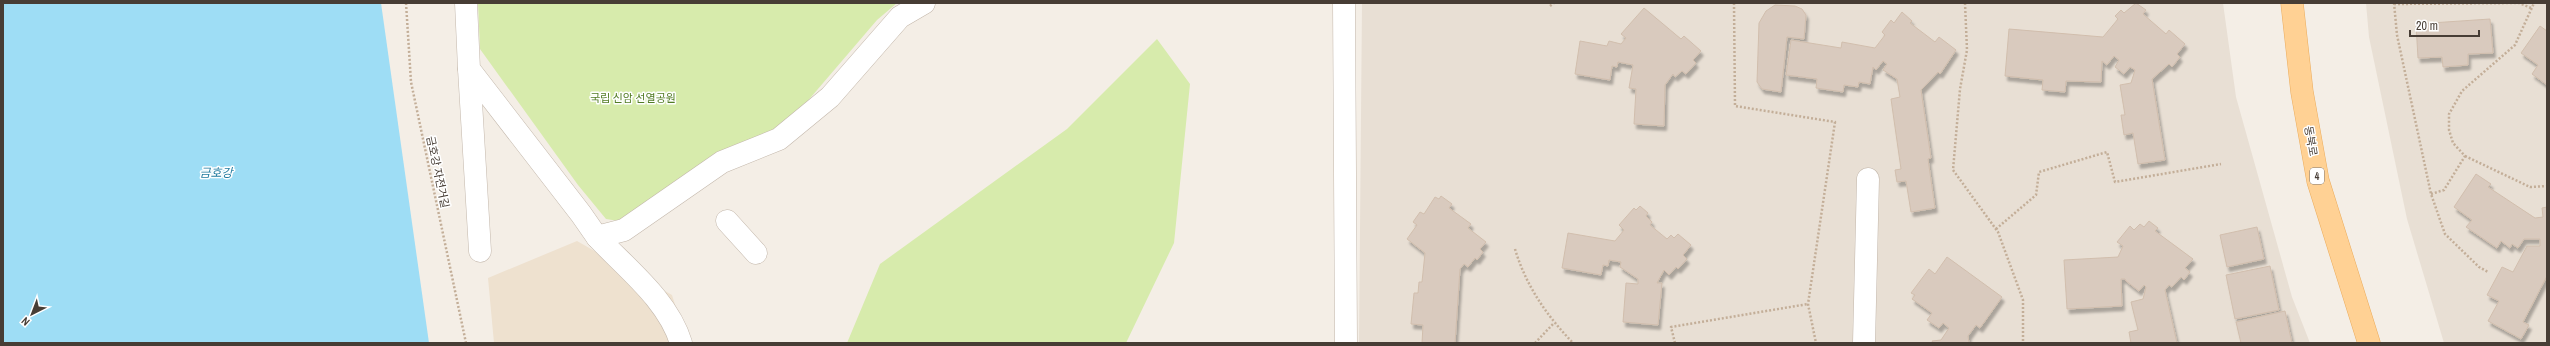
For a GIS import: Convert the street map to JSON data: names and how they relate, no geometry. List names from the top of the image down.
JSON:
{
  "streets": {
    "main road": ["동북로", "4"],
    "path": ["금호강 자전거길"]
  },
  "water": ["금호강"],
  "parks": ["국립 신암 선열공원"],
  "scale_bar": "20 m",
  "north": "bottom left"
}
